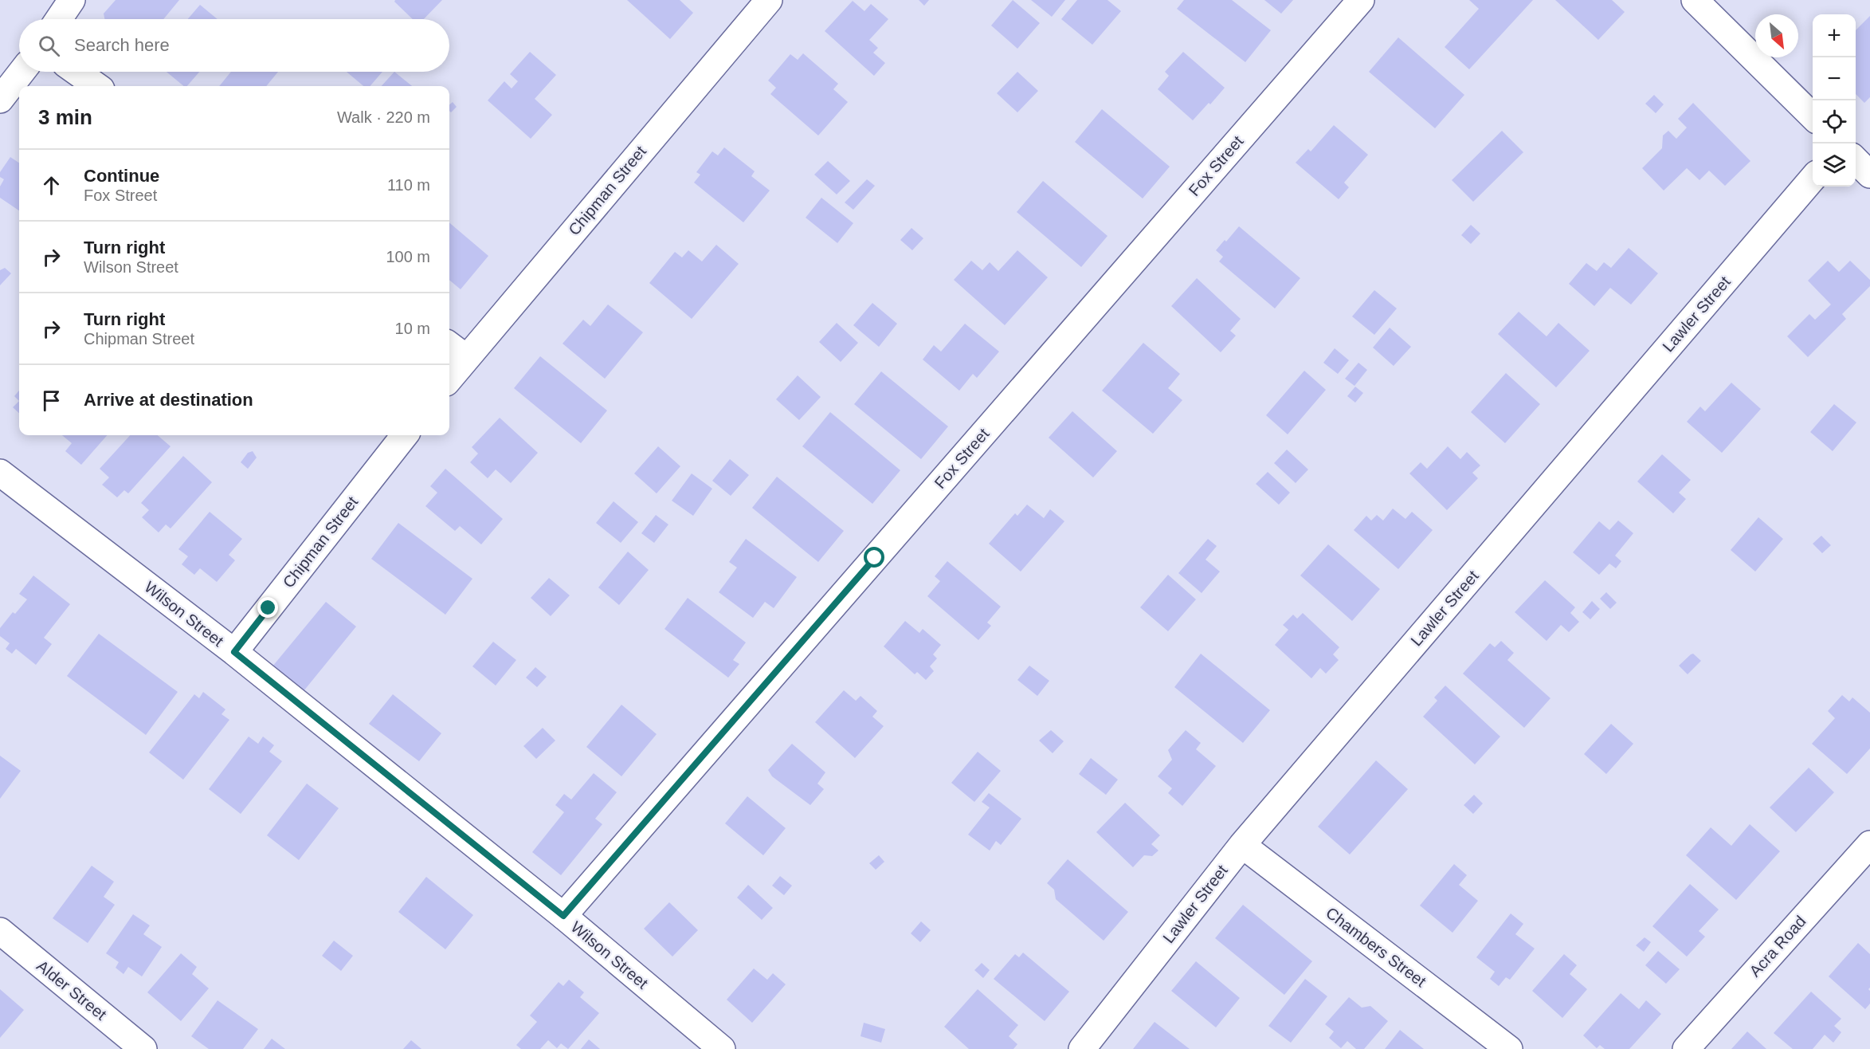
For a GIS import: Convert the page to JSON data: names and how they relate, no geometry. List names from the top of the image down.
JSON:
{
  "streets": {
    "street": [
      "Fox Street",
      "Chipman Street",
      "Lawler Street",
      "Wilson Street",
      "Acra Road",
      "Chambers Street",
      "Alder Street"
    ]
  },
  "crossings": [
    ["Fox Street", "Wilson Street"],
    ["Chipman Street", "Wilson Street"],
    ["Lawler Street", "Chambers Street"]
  ],
  "north": "bottom right",
  "page": {
    "map_buttons": ["+", "−"],
    "search": "Search here",
    "heading": ["3 min", "Walk · 220 m"],
    "list": [
      ["Continue", "Fox Street", "110 m"],
      ["Turn right", "Wilson Street", "100 m"],
      ["Turn right", "Chipman Street", "10 m"],
      "Arrive at destination"
    ]
  }
}
